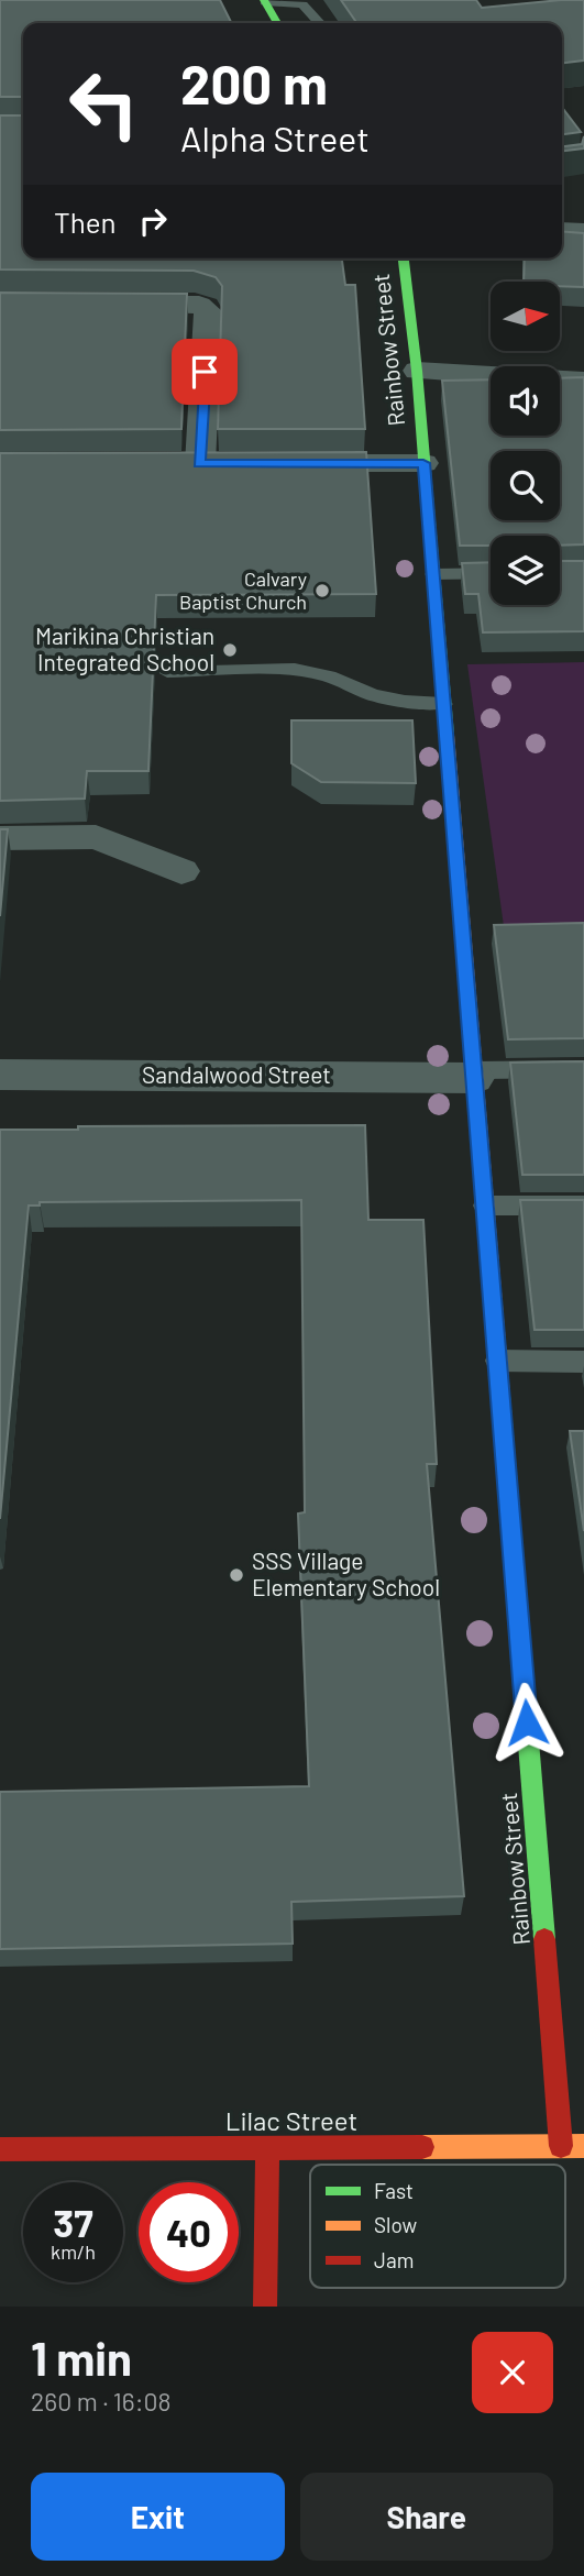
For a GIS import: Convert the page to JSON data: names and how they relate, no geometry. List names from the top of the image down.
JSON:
{
  "streets": {
    "street": ["Rainbow Street", "Sandalwood Street", "Lilac Street"]
  },
  "crossings": [
    ["Rainbow Street", "Sandalwood Street"],
    ["Rainbow Street", "Lilac Street"]
  ],
  "places": ["Calvary Baptist Church", "Marikina Christian Integrated School", "SSS Village Elementary School"],
  "legend": ["Fast", "Slow", "Jam"],
  "north": "right",
  "page": {
    "turn": ["200 m", "Alpha Street"],
    "then": "Then",
    "speed": "37 km/h",
    "limit": "40",
    "heading": ["1 min", "260 m · 16:08"],
    "buttons": ["Exit", "Share"]
  }
}
